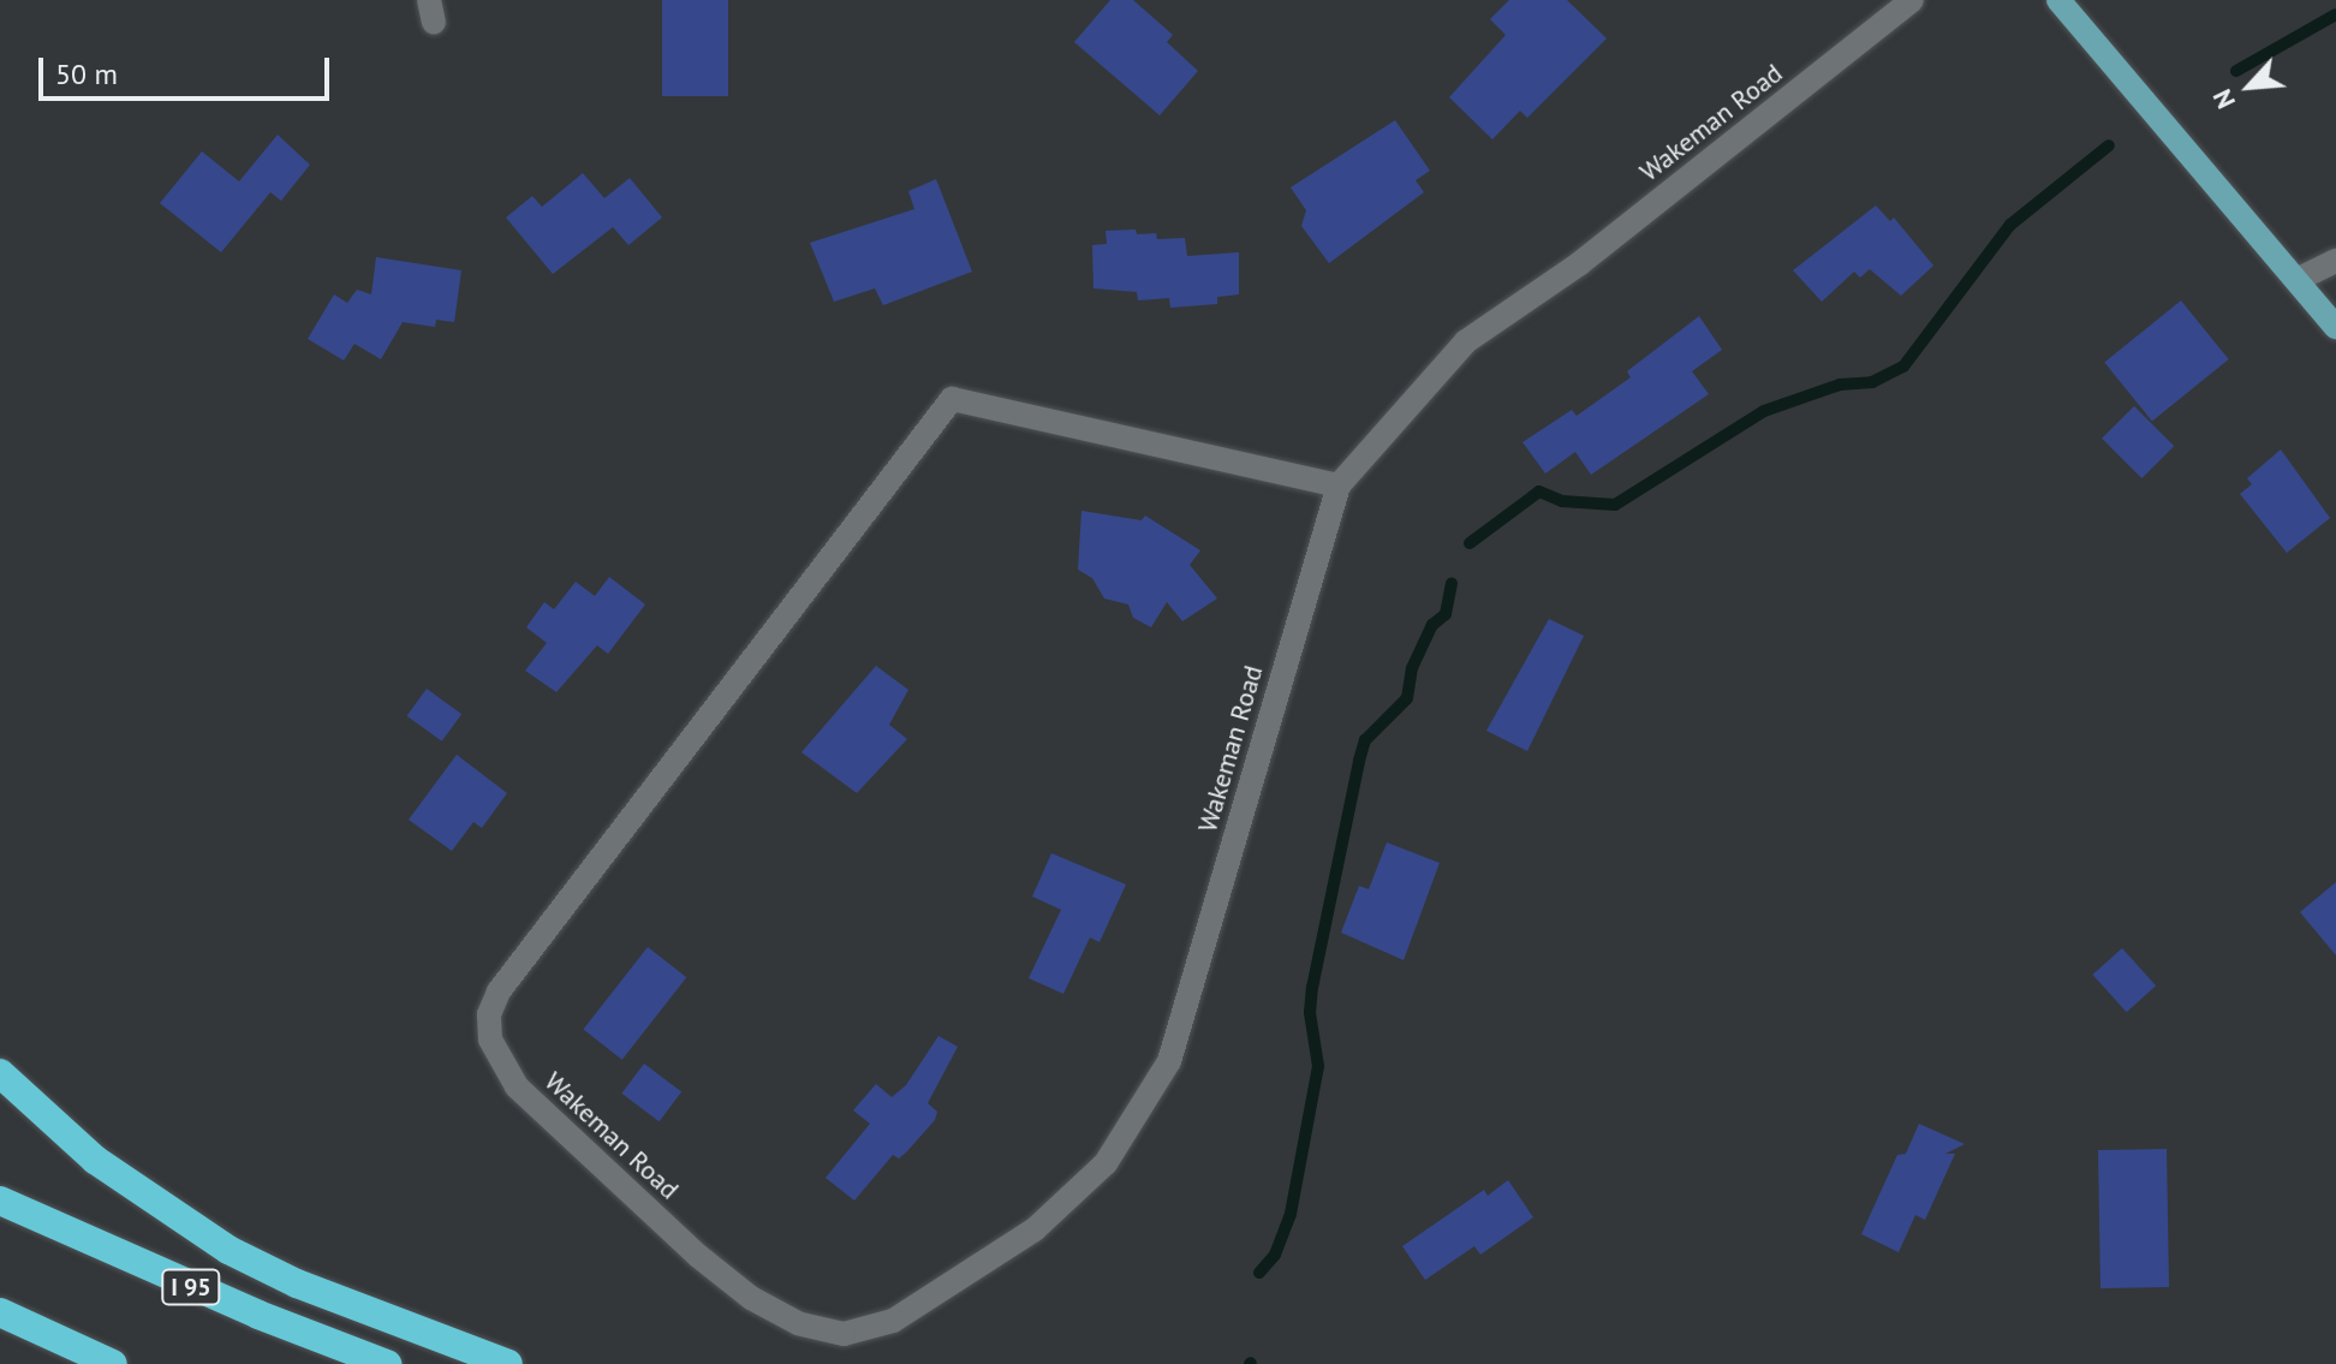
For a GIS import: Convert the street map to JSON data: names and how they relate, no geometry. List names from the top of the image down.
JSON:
{
  "streets": {
    "highway": ["I 95"],
    "street": ["Wakeman Road"]
  },
  "scale_bar": "50 m",
  "north": "bottom left"
}
